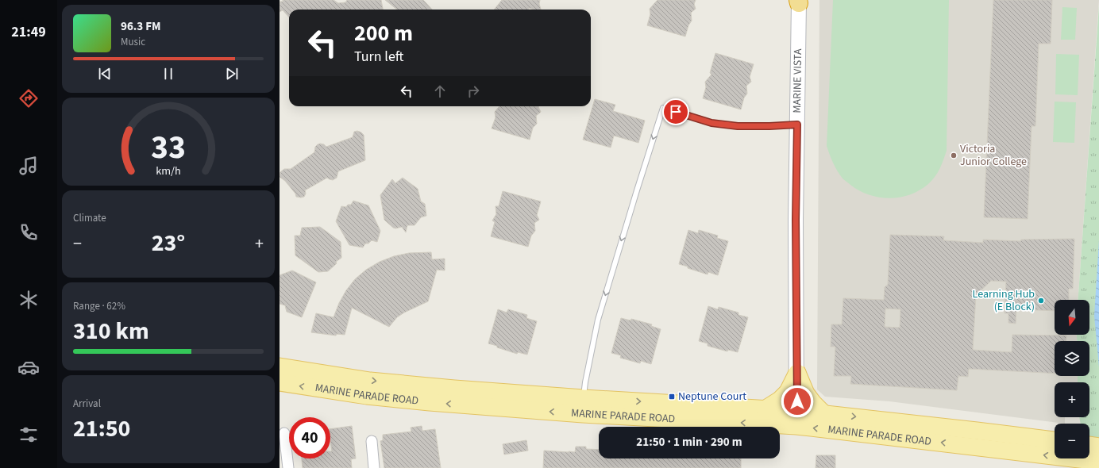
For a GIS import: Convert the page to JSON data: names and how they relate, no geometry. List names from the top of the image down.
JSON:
{
  "streets": {
    "main road": ["MARINE PARADE ROAD"],
    "street": ["MARINE VISTA"]
  },
  "crossings": [
    ["MARINE VISTA", "MARINE PARADE ROAD"]
  ],
  "places": {
    "other": ["Victoria Junior College", "Learning Hub (E Block)"],
    "transit": ["Neptune Court"]
  },
  "north": "bottom",
  "page": {
    "tabs": "21:49",
    "turn": ["200 m", "Turn left"],
    "song": ["96.3 FM", "Music"],
    "tile": [
      "Climate",
      ["Range · 62%", "310 km"],
      ["Arrival", "21:50"]
    ],
    "heat": ["−", "23°", "+"],
    "map_buttons": ["+", "−"],
    "limit": "40",
    "trip": "21:50 · 1 min · 290 m",
    "gauge": ["33", "km/h"]
  }
}
